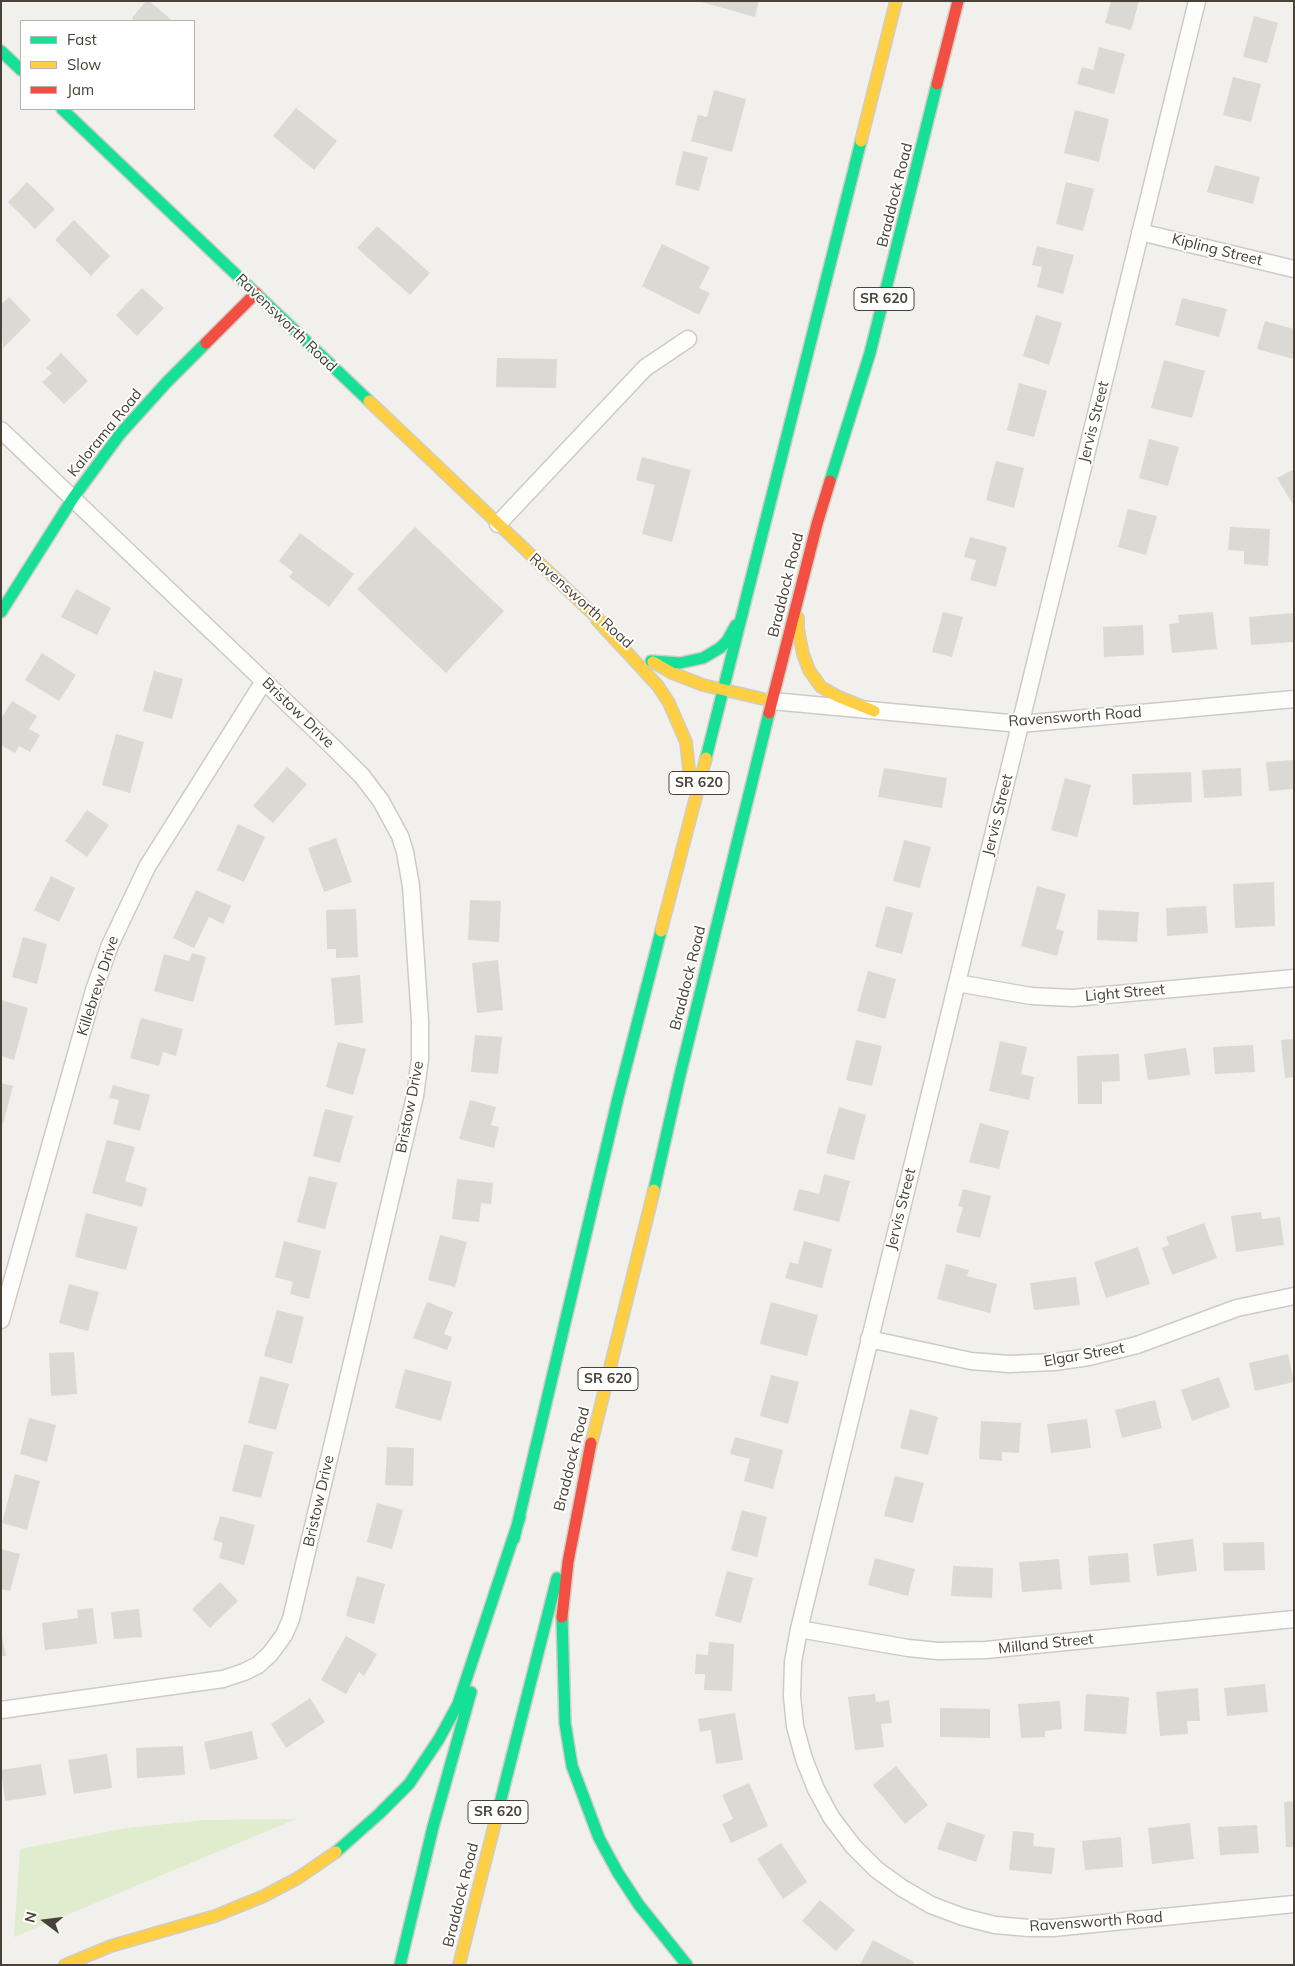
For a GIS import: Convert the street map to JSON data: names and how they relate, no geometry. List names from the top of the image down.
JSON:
{
  "streets": {
    "main road": [
      "Braddock Road",
      "SR 620",
      "Ravensworth Road",
      "Kalorama Road"
    ],
    "street": [
      "Kipling Street",
      "Jervis Street",
      "Bristow Drive",
      "Killebrew Drive",
      "Light Street",
      "Elgar Street",
      "Milland Street"
    ]
  },
  "crossings": [
    ["Braddock Road", "Ravensworth Road"],
    ["Kipling Street", "Jervis Street"],
    ["SR 620", "Ravensworth Road"],
    ["Ravensworth Road", "Jervis Street"],
    ["Ravensworth Road", "Kalorama Road"],
    ["Ravensworth Road", "Milland Street"],
    ["Jervis Street", "Light Street"],
    ["Jervis Street", "Elgar Street"],
    ["Jervis Street", "Milland Street"],
    ["Kalorama Road", "Bristow Drive"],
    ["Bristow Drive", "Killebrew Drive"]
  ],
  "legend": ["Fast", "Slow", "Jam"],
  "north": "left"
}
